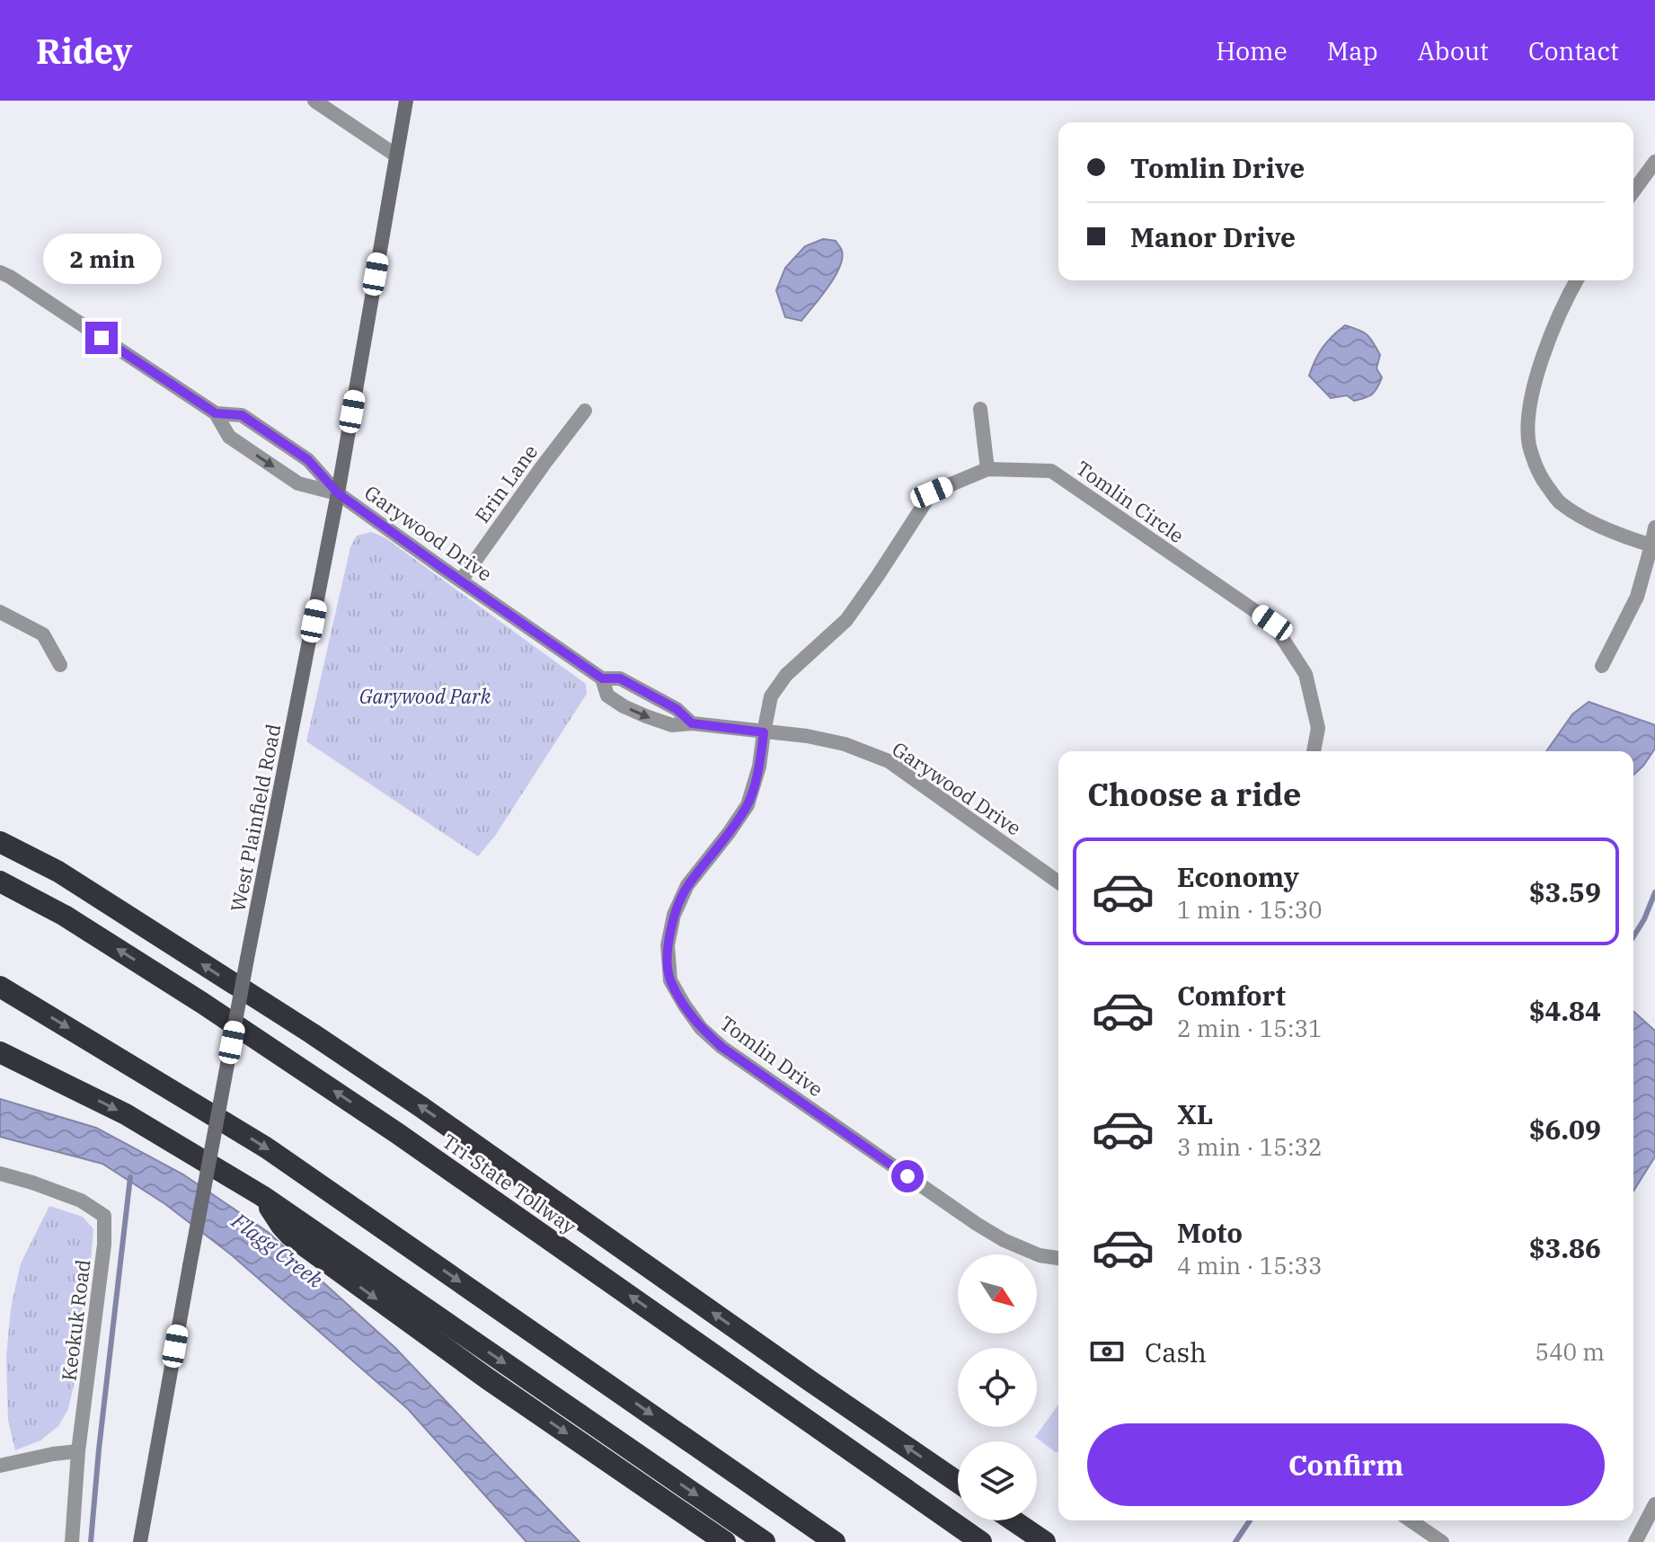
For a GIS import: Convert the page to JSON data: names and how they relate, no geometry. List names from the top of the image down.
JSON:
{
  "streets": {
    "highway": ["Tri-State Tollway"],
    "main road": ["West Plainfield Road"],
    "street": [
      "Erin Lane",
      "Tomlin Circle",
      "Garywood Drive",
      "Tomlin Drive",
      "Keokuk Road"
    ]
  },
  "crossings": [
    ["Erin Lane", "Garywood Drive"],
    ["Tomlin Circle", "Garywood Drive"],
    ["Tomlin Circle", "Tomlin Drive"],
    ["Garywood Drive", "West Plainfield Road"],
    ["Garywood Drive", "Tomlin Drive"]
  ],
  "water": ["Flagg Creek"],
  "parks": ["Garywood Park"],
  "north": "bottom right",
  "page": {
    "header": "Ridey",
    "nav": [
      "Home",
      "Map",
      "About",
      "Contact"
    ],
    "banner": ["Tomlin Drive", "Manor Drive"],
    "bubble": "2 min",
    "heading": "Choose a ride",
    "list": [
      {
        "name": "Economy",
        "note": "1 min · 15:30",
        "value": "$3.59"
      },
      {
        "name": "Comfort",
        "note": "2 min · 15:31",
        "value": "$4.84"
      },
      {
        "name": "XL",
        "note": "3 min · 15:32",
        "value": "$6.09"
      },
      {
        "name": "Moto",
        "note": "4 min · 15:33",
        "value": "$3.86"
      }
    ],
    "pay": ["Cash", "540 m"],
    "buttons": "Confirm"
  }
}
